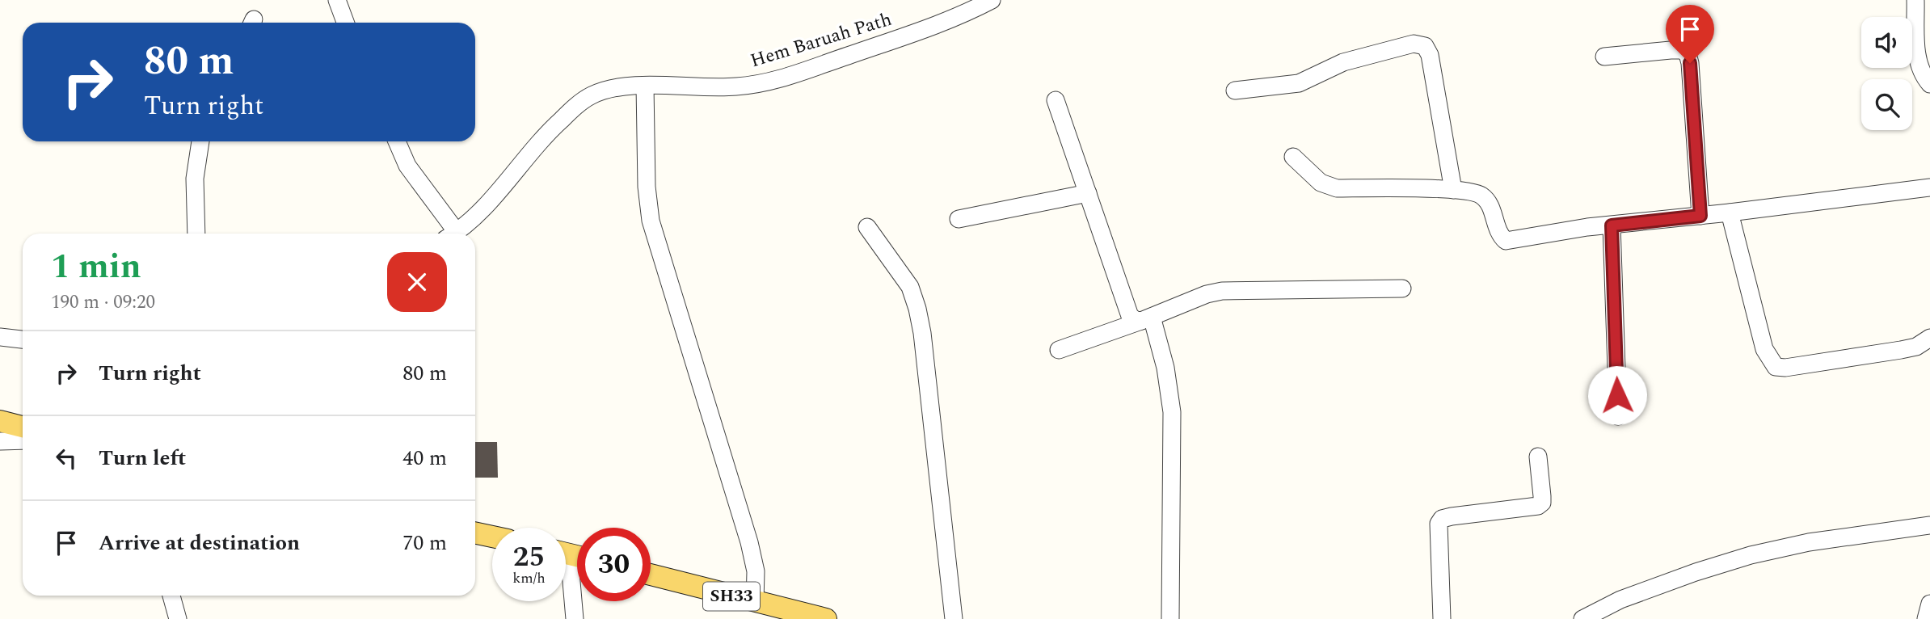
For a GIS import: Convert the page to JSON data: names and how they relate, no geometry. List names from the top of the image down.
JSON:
{
  "streets": {
    "main road": ["SH33"],
    "street": ["Hem Baruah Path"]
  },
  "page": {
    "turn": ["80 m", "Turn right"],
    "heading": ["1 min", "190 m · 09:20"],
    "list": [
      {
        "name": "Turn right",
        "value": "80 m"
      },
      {
        "name": "Turn left",
        "value": "40 m"
      },
      {
        "name": "Arrive at destination",
        "value": "70 m"
      }
    ],
    "speed": "25 km/h",
    "limit": "30"
  }
}
